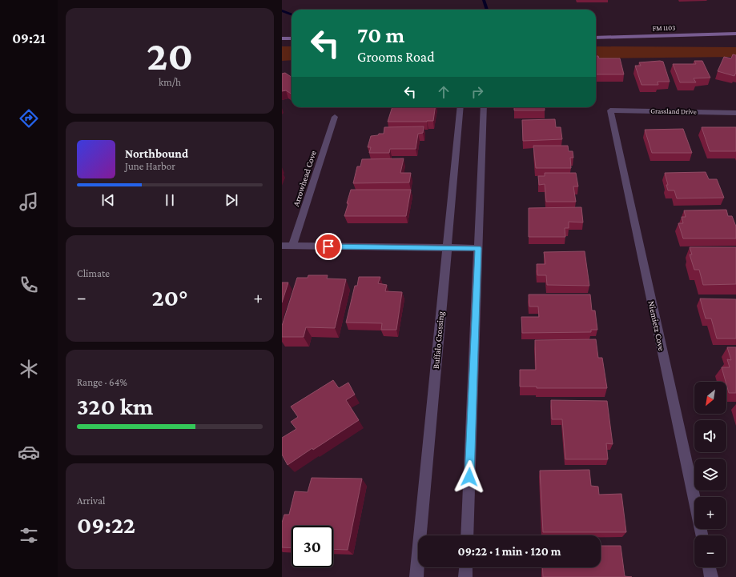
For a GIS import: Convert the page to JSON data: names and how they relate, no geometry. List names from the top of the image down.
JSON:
{
  "streets": {
    "main road": ["FM 1103"],
    "street": [
      "Grassland Drive",
      "Arrowhead Cove",
      "Niemietz Cove",
      "Buffalo Crossing"
    ]
  },
  "crossings": [
    ["Grassland Drive", "Niemietz Cove"]
  ],
  "north": "bottom left",
  "page": {
    "tabs": "09:21",
    "tile": [
      ["20", "km/h"],
      "Climate",
      ["Range · 64%", "320 km"],
      ["Arrival", "09:22"]
    ],
    "turn": ["70 m", "Grooms Road"],
    "song": ["Northbound", "June Harbor"],
    "heat": ["−", "20°", "+"],
    "map_buttons": ["+", "−"],
    "limit": "30",
    "trip": "09:22 · 1 min · 120 m"
  }
}
